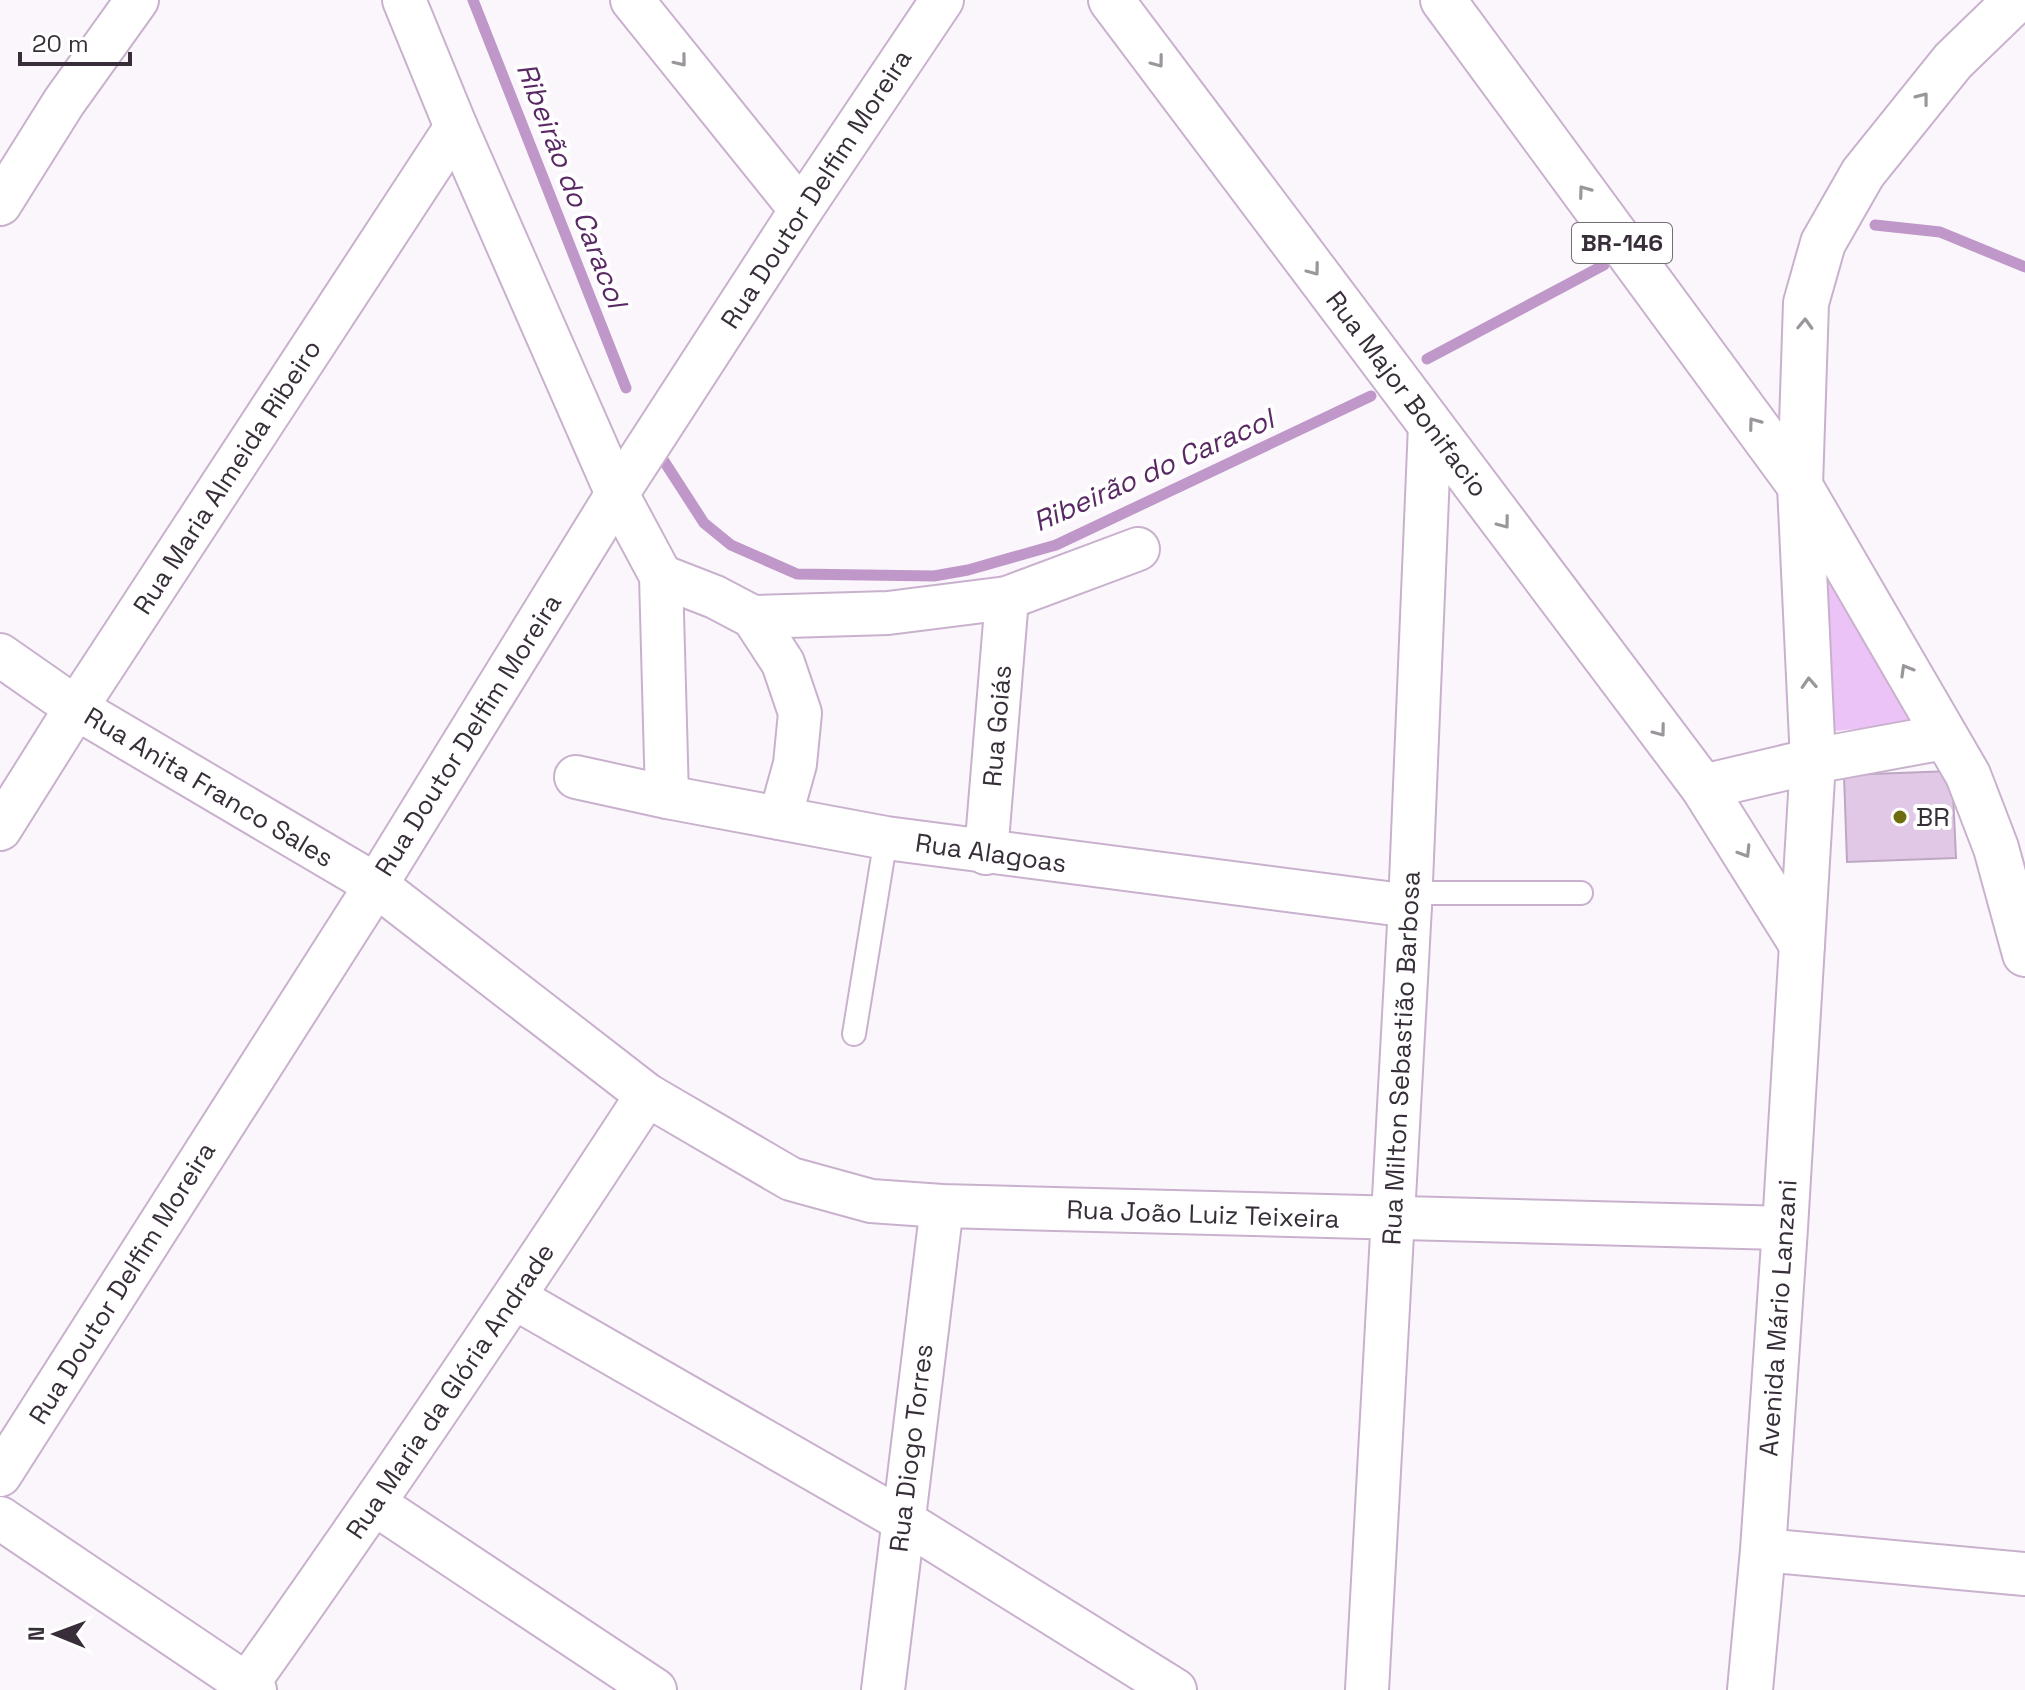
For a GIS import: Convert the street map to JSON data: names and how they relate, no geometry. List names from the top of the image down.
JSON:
{
  "streets": {
    "main road": ["BR-146", "Rua Major Bonifacio", "Avenida Mário Lanzani"],
    "street": [
      "Rua Doutor Delfim Moreira",
      "Rua Maria Almeida Ribeiro",
      "Rua Goiás",
      "Rua Anita Franco Sales",
      "Rua Alagoas",
      "Rua Milton Sebastião Barbosa",
      "Rua João Luiz Teixeira",
      "Rua Maria da Glória Andrade",
      "Rua Diogo Torres"
    ]
  },
  "crossings": [
    ["Rua Doutor Delfim Moreira", "Rua Anita Franco Sales"],
    ["BR-146", "Avenida Mário Lanzani"],
    ["Rua Major Bonifacio", "Rua Milton Sebastião Barbosa"],
    ["Rua Major Bonifacio", "Avenida Mário Lanzani"],
    ["Rua Maria Almeida Ribeiro", "Rua Anita Franco Sales"],
    ["Rua Goiás", "Rua Alagoas"],
    ["Rua Anita Franco Sales", "Rua João Luiz Teixeira"],
    ["Rua Anita Franco Sales", "Rua Maria da Glória Andrade"],
    ["Rua Alagoas", "Rua Milton Sebastião Barbosa"],
    ["Rua Milton Sebastião Barbosa", "Rua João Luiz Teixeira"],
    ["Rua João Luiz Teixeira", "Avenida Mário Lanzani"],
    ["Rua João Luiz Teixeira", "Rua Maria da Glória Andrade"],
    ["Rua João Luiz Teixeira", "Rua Diogo Torres"]
  ],
  "one_way": ["Avenida Mário Lanzani"],
  "water": ["Ribeirão do Caracol"],
  "places": ["BR"],
  "scale_bar": "20 m",
  "north": "left"
}
